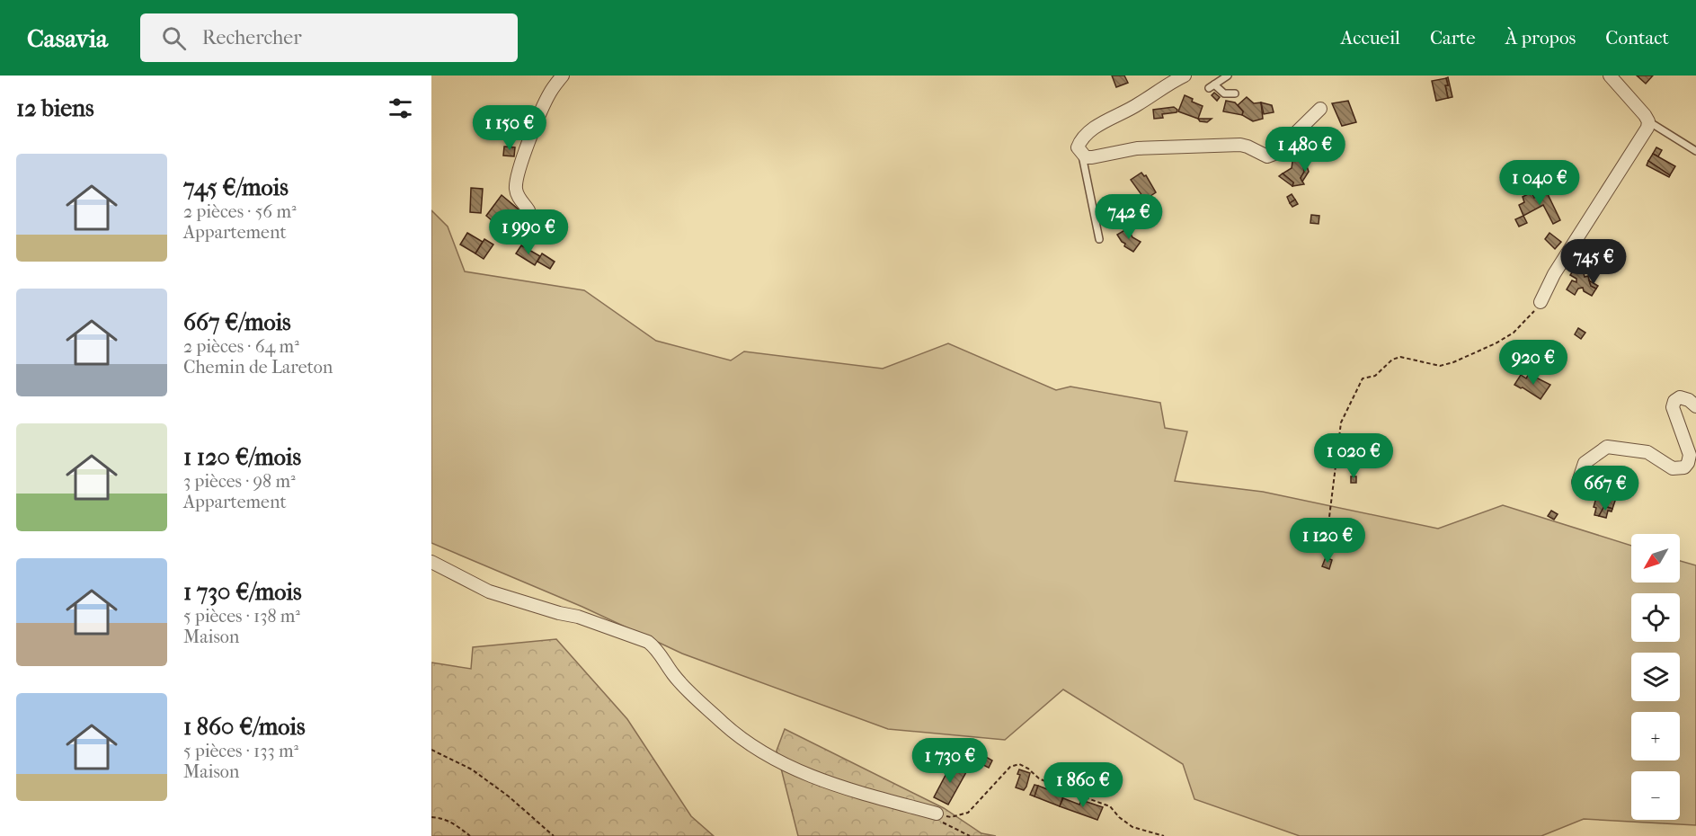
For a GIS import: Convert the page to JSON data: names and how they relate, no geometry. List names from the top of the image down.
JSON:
{
  "north": "bottom left",
  "page": {
    "header": "Casavia",
    "search": "Rechercher",
    "nav": [
      "Accueil",
      "Carte",
      "À propos",
      "Contact"
    ],
    "heading": "12 biens",
    "price": [
      "1 150 €",
      "1 480 €",
      "1 040 €",
      "742 €",
      "1 990 €",
      "745 €",
      "920 €",
      "1 020 €",
      "667 €",
      "1 120 €",
      "1 730 €",
      "1 860 €"
    ],
    "list": [
      {
        "name": "745 €/mois",
        "note": "2 pièces · 56 m² · Appartement"
      },
      {
        "name": "667 €/mois",
        "note": "2 pièces · 64 m² · Chemin de Lareton"
      },
      {
        "name": "1 120 €/mois",
        "note": "3 pièces · 98 m² · Appartement"
      },
      {
        "name": "1 730 €/mois",
        "note": "5 pièces · 138 m² · Maison"
      },
      {
        "name": "1 860 €/mois",
        "note": "5 pièces · 133 m² · Maison"
      }
    ],
    "map_buttons": ["+", "−"]
  }
}
